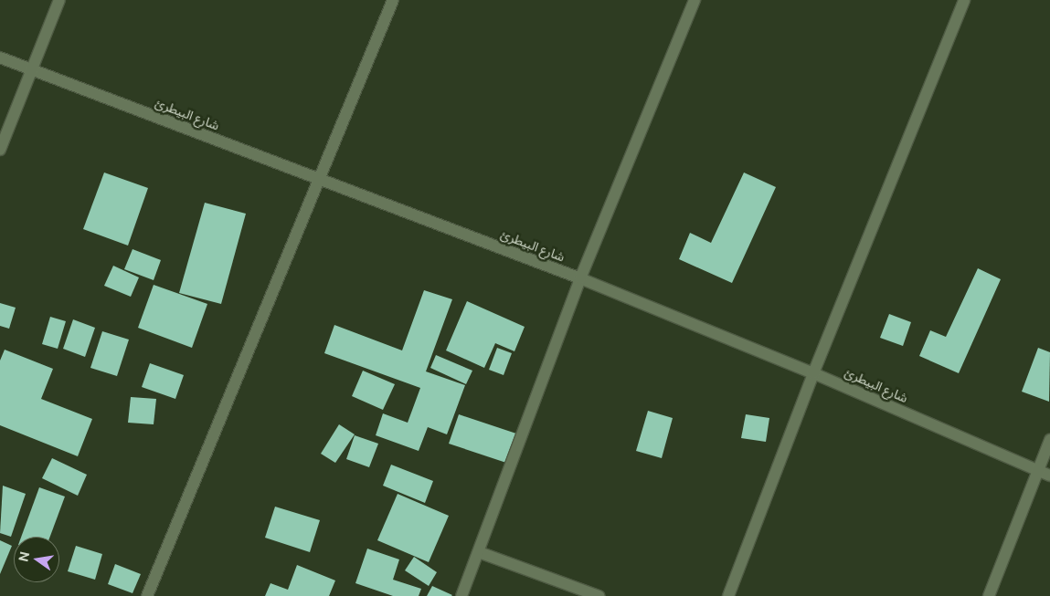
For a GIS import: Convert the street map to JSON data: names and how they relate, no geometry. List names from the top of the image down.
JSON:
{
  "streets": {
    "street": ["شارع البيطرئ"]
  },
  "north": "left"
}
